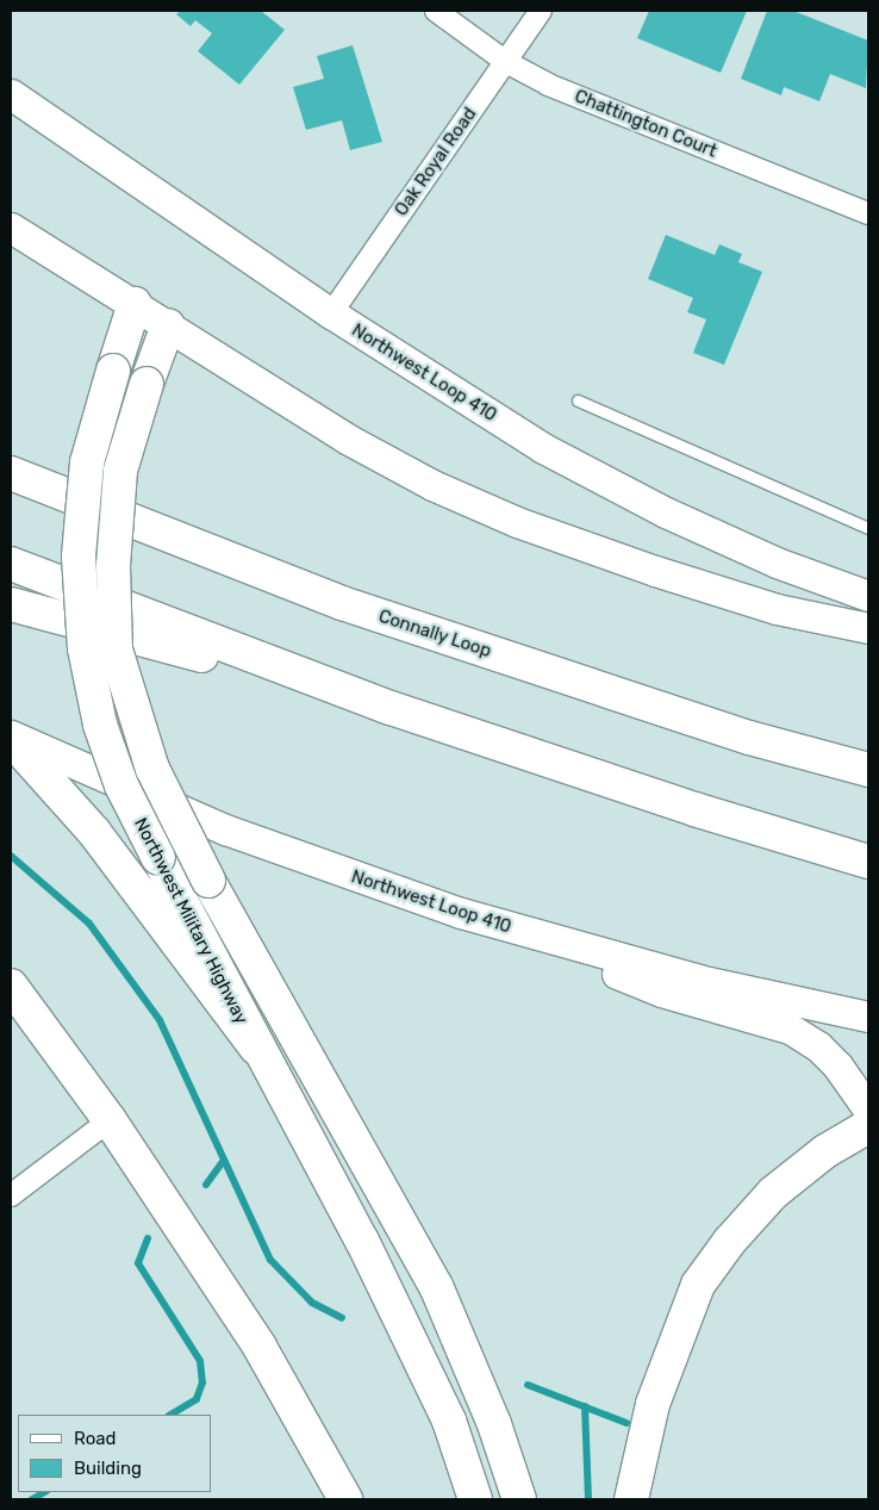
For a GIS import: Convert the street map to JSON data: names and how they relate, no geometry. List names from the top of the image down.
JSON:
{
  "streets": {
    "main road": ["Northwest Loop 410", "Connally Loop", "Northwest Military Highway"],
    "street": ["Chattington Court", "Oak Royal Road"]
  },
  "crossings": [
    ["Chattington Court", "Oak Royal Road"],
    ["Oak Royal Road", "Northwest Loop 410"]
  ],
  "legend": ["Road", "Building"]
}
